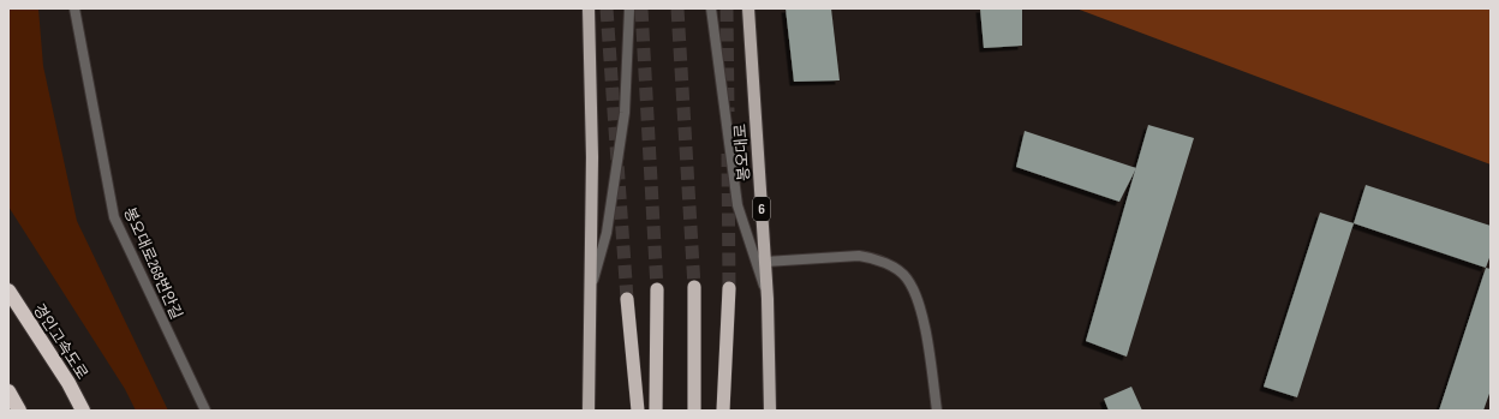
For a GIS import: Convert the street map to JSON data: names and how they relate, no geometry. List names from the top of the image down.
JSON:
{
  "streets": {
    "highway": ["경인고속도로"],
    "main road": ["봉오대로", "6"],
    "street": ["봉오대로268번안길"]
  }
}
